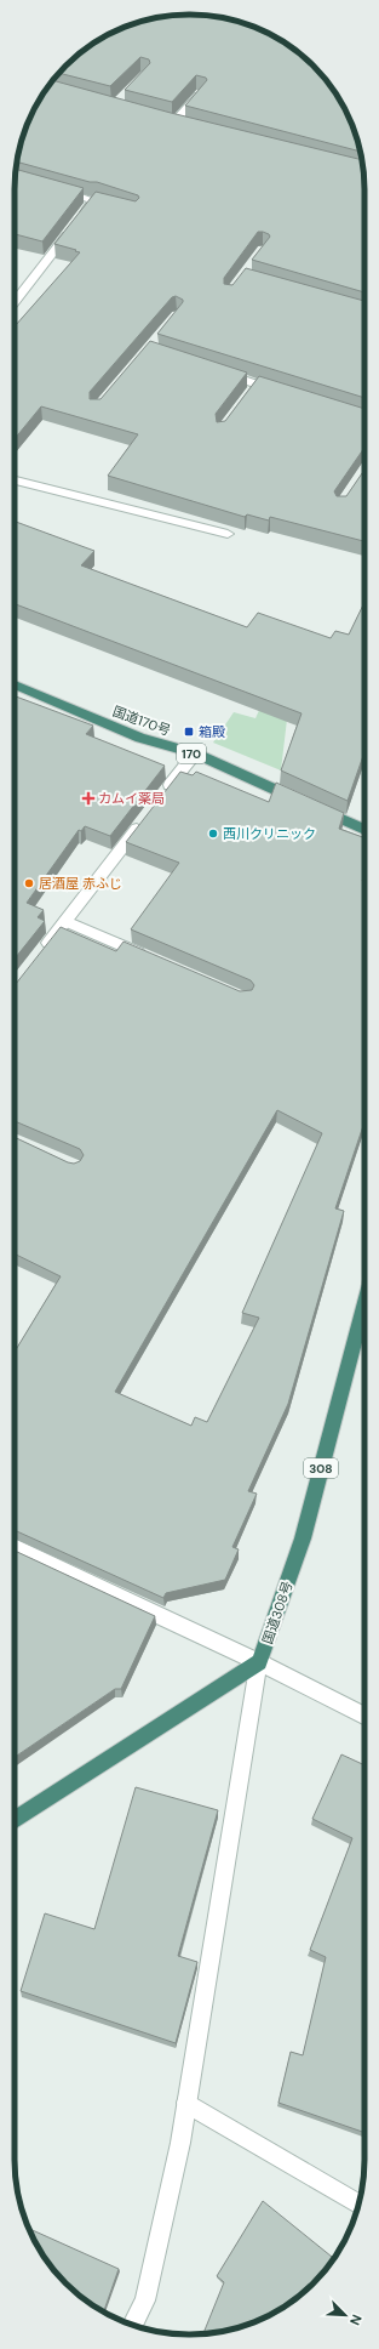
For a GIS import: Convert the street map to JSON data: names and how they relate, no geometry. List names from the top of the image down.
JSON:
{
  "streets": {
    "highway": [
      "国道170号",
      "170",
      "308",
      "国道308号"
    ]
  },
  "places": {
    "transit": ["箱殿"],
    "health": ["カムイ薬局"],
    "other": ["西川クリニック", "居酒屋 赤ふじ"]
  },
  "north": "bottom right"
}
